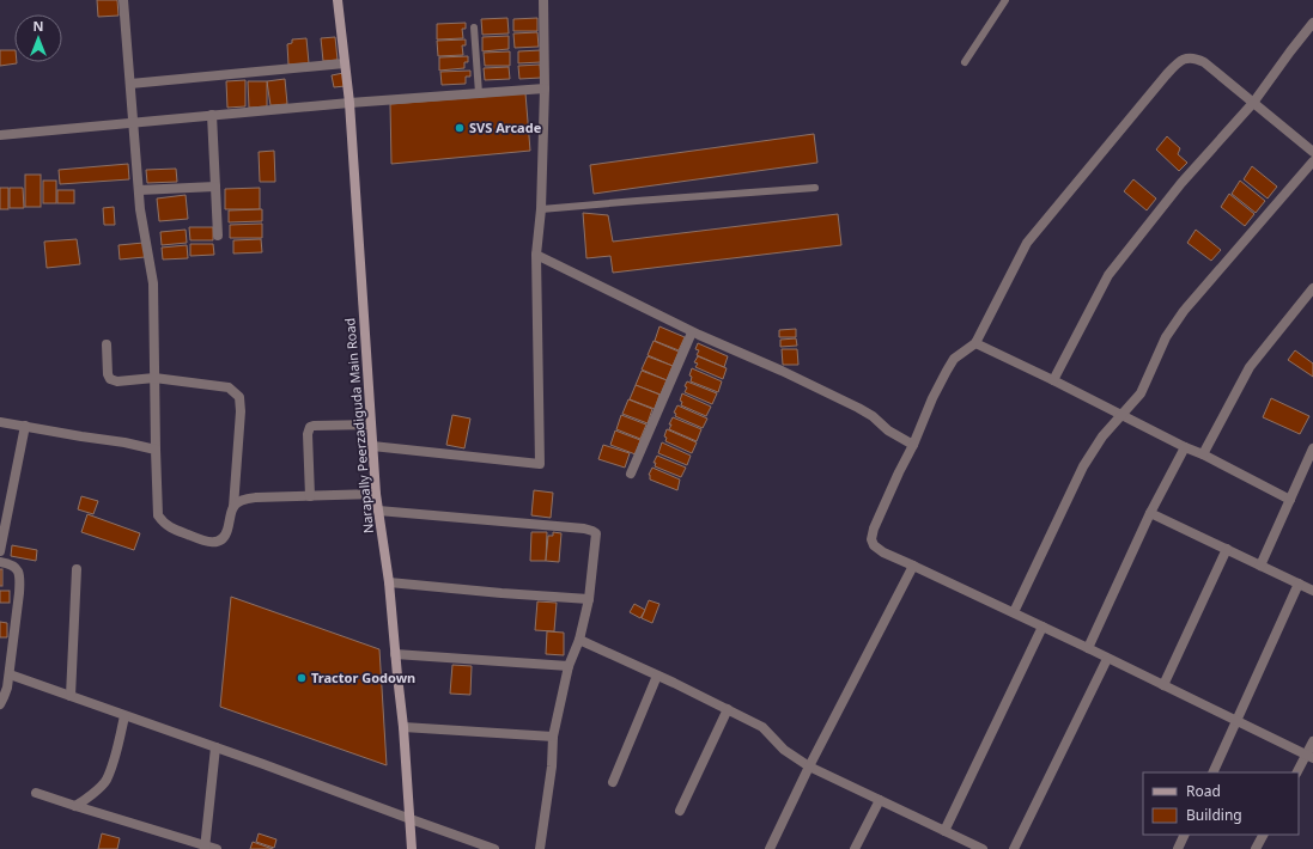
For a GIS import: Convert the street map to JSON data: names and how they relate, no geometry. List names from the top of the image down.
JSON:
{
  "streets": {
    "street": ["Narapally Peerzadiguda Main Road"]
  },
  "places": ["SVS Arcade", "Tractor Godown"],
  "legend": ["Road", "Building"],
  "north": "top"
}
